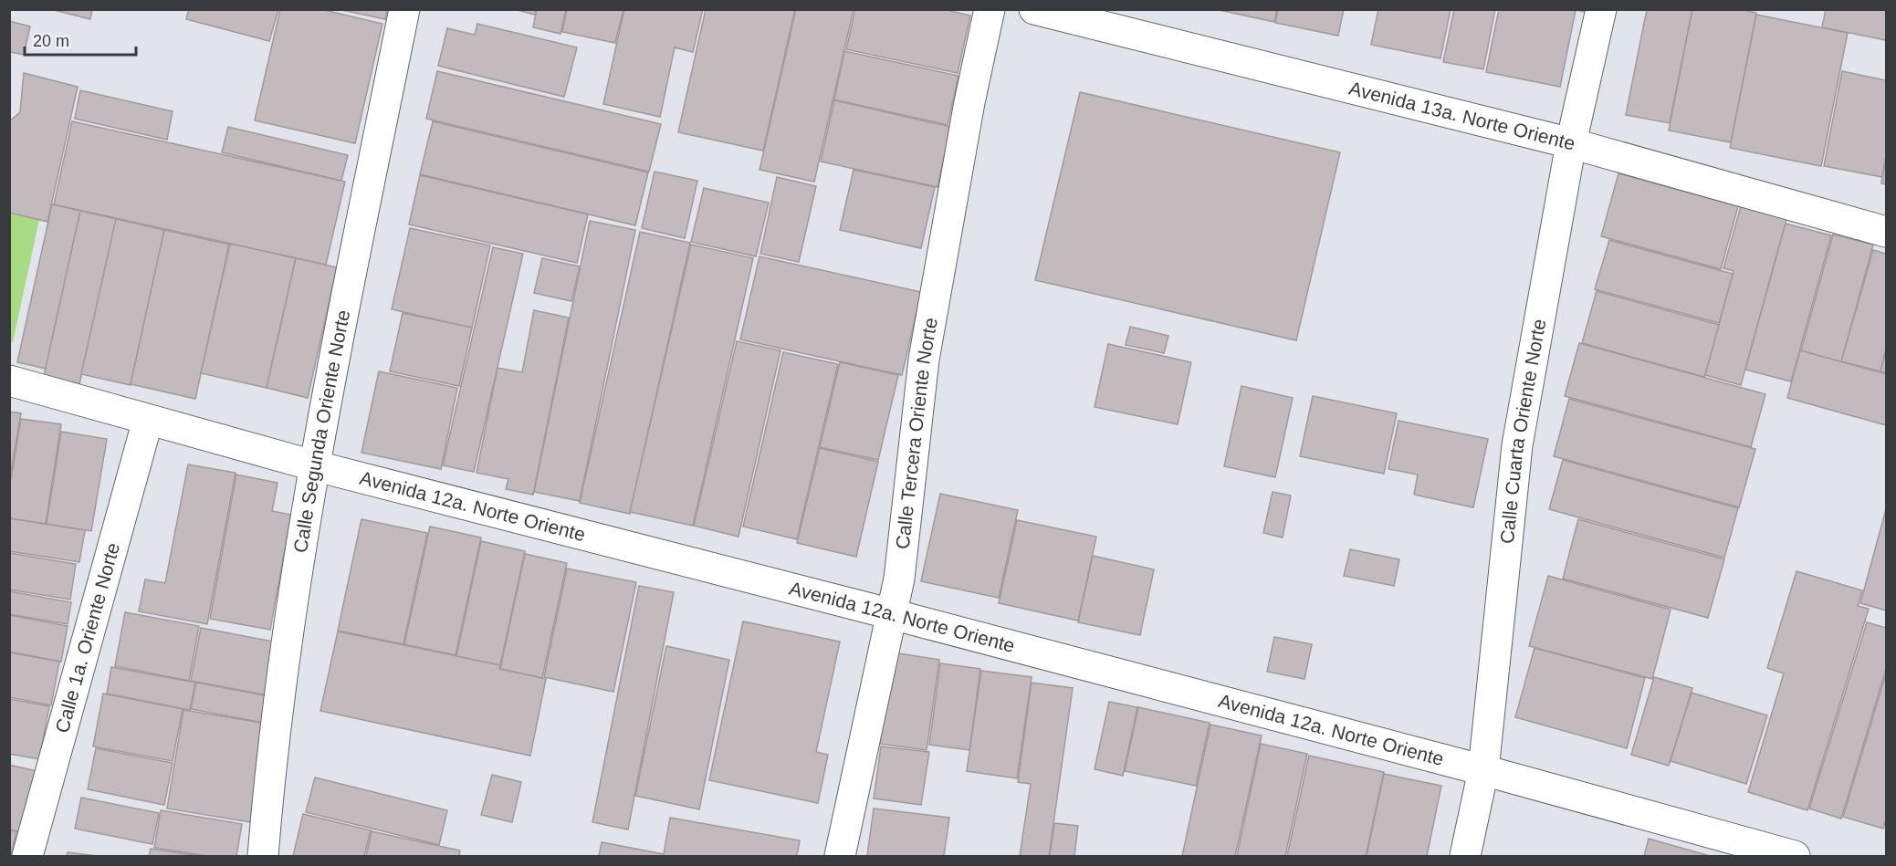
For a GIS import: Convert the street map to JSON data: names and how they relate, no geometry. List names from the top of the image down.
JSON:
{
  "streets": {
    "street": [
      "Avenida 13a. Norte Oriente",
      "Calle Segunda Oriente Norte",
      "Calle Cuarta Oriente Norte",
      "Calle Tercera Oriente Norte",
      "Avenida 12a. Norte Oriente",
      "Calle 1a. Oriente Norte"
    ]
  },
  "crossings": [
    ["Avenida 13a. Norte Oriente", "Calle Cuarta Oriente Norte"],
    ["Calle Segunda Oriente Norte", "Avenida 12a. Norte Oriente"],
    ["Calle Cuarta Oriente Norte", "Avenida 12a. Norte Oriente"],
    ["Calle Tercera Oriente Norte", "Avenida 12a. Norte Oriente"],
    ["Avenida 12a. Norte Oriente", "Calle 1a. Oriente Norte"]
  ],
  "scale_bar": "20 m"
}
